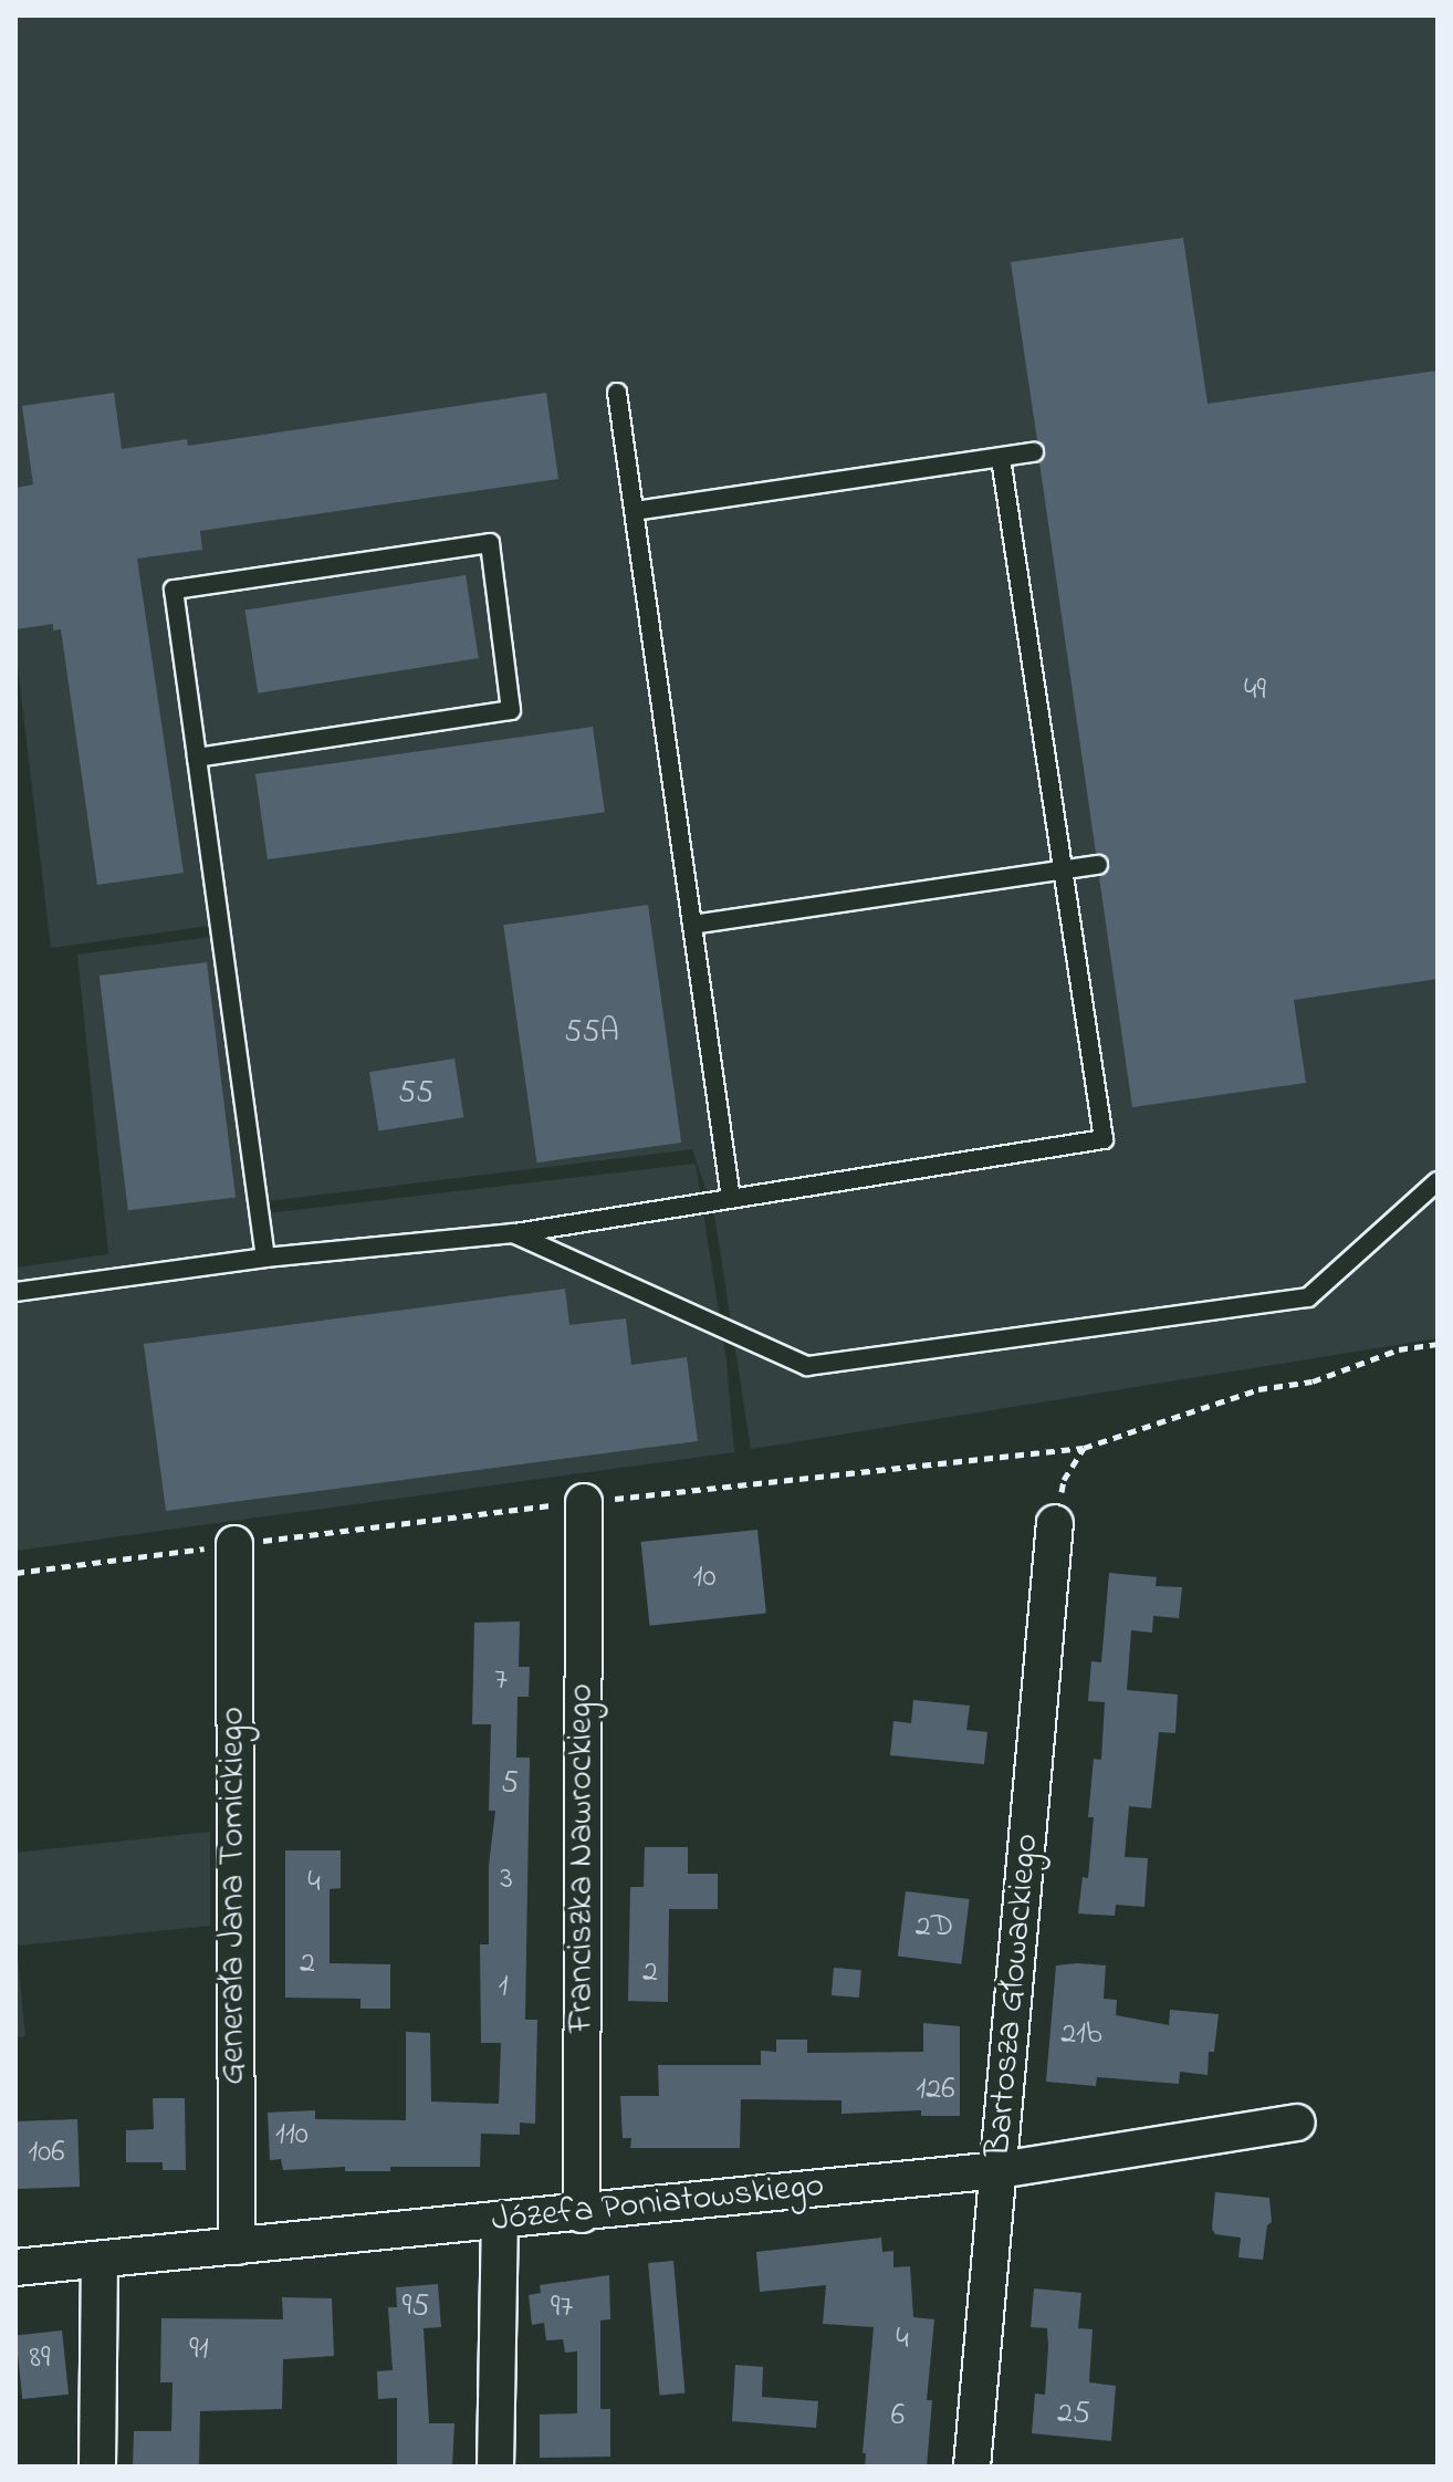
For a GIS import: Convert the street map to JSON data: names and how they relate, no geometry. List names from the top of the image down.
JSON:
{
  "streets": {
    "street": [
      "Franciszka Nawrockiego",
      "Generała Jana Tomickiego",
      "Bartosza Głowackiego",
      "Józefa Poniatowskiego"
    ]
  },
  "crossings": [
    ["Franciszka Nawrockiego", "Józefa Poniatowskiego"],
    ["Generała Jana Tomickiego", "Józefa Poniatowskiego"],
    ["Bartosza Głowackiego", "Józefa Poniatowskiego"]
  ],
  "house_numbers": [
    "49",
    "55A",
    "55",
    "10",
    "7",
    "5",
    "3",
    "4",
    "2D",
    "2",
    "2",
    "1",
    "21b",
    "126",
    "110",
    "106",
    "95",
    "97",
    "4",
    "91",
    "89",
    "25",
    "6"
  ]
}
